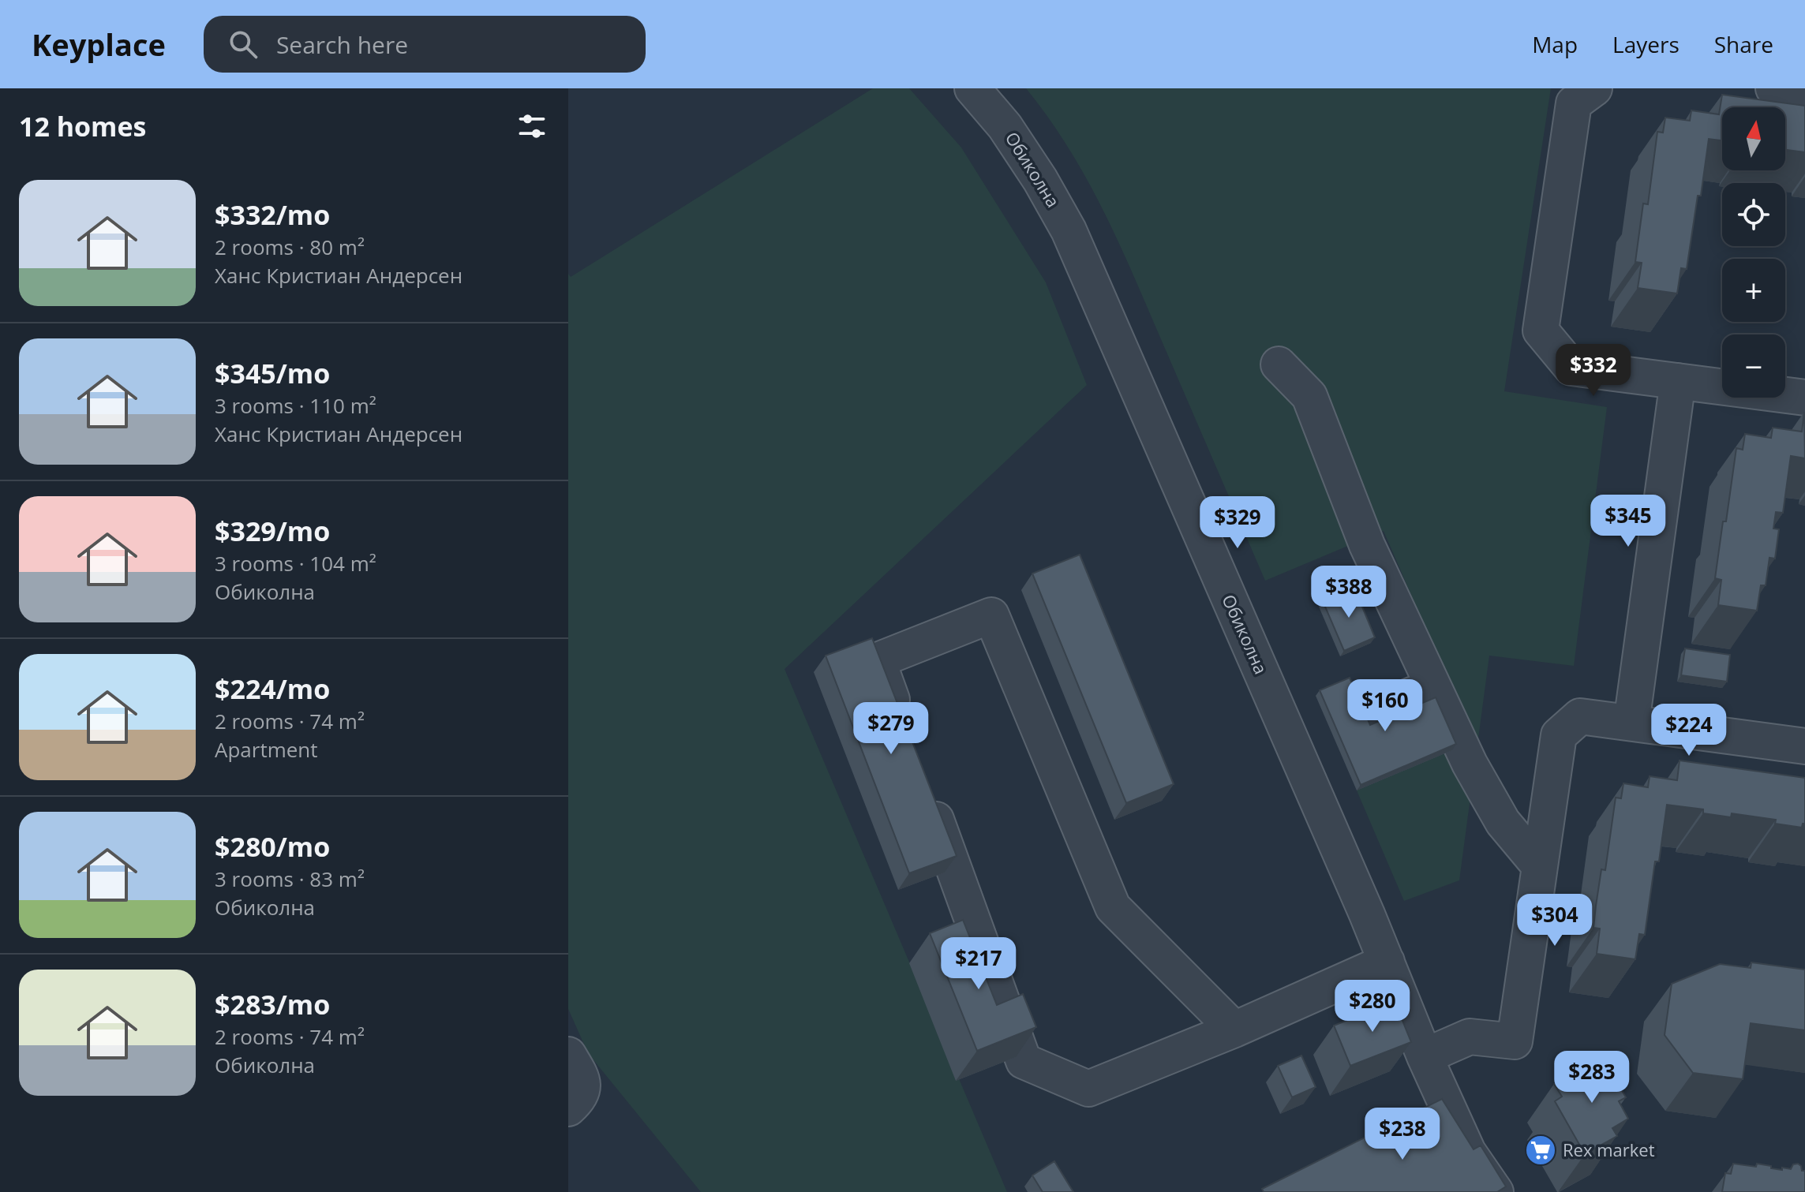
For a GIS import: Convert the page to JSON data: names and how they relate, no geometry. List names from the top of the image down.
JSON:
{
  "streets": {
    "street": ["Обиколна"]
  },
  "places": {
    "supermarket": ["Rex market"]
  },
  "north": "top",
  "page": {
    "header": "Keyplace",
    "search": "Search here",
    "nav": ["Map", "Layers", "Share"],
    "heading": "12 homes",
    "map_buttons": ["+", "−"],
    "list": [
      {
        "name": "$332/mo",
        "note": "2 rooms · 80 m² · Ханс Кристиан Андерсен"
      },
      {
        "name": "$345/mo",
        "note": "3 rooms · 110 m² · Ханс Кристиан Андерсен"
      },
      {
        "name": "$329/mo",
        "note": "3 rooms · 104 m² · Обиколна"
      },
      {
        "name": "$224/mo",
        "note": "2 rooms · 74 m² · Apartment"
      },
      {
        "name": "$280/mo",
        "note": "3 rooms · 83 m² · Обиколна"
      },
      {
        "name": "$283/mo",
        "note": "2 rooms · 74 m² · Обиколна"
      }
    ],
    "price": [
      "$332",
      "$345",
      "$329",
      "$388",
      "$160",
      "$279",
      "$224",
      "$304",
      "$217",
      "$280",
      "$283",
      "$238"
    ]
  }
}
